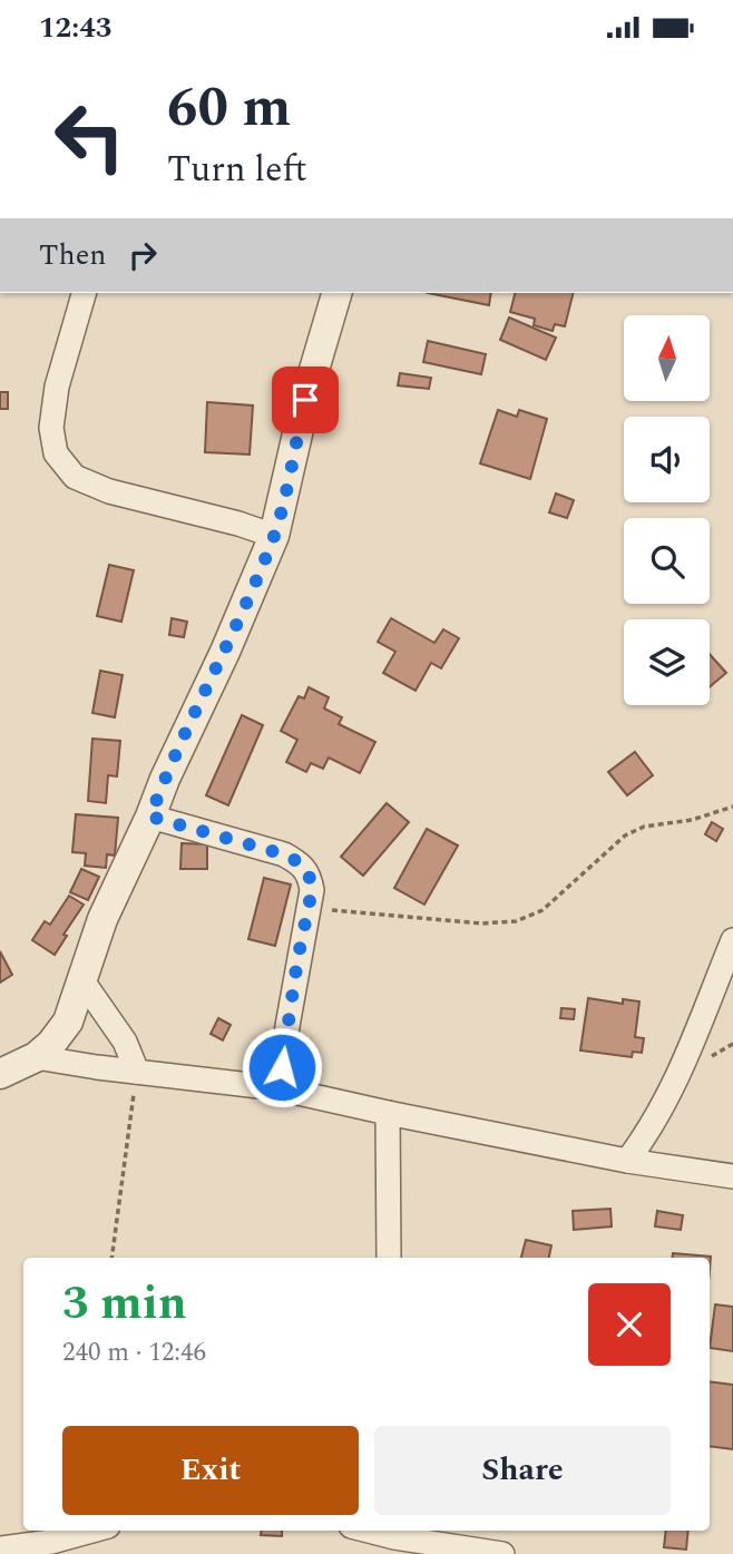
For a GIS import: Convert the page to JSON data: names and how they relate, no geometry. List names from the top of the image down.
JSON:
{
  "north": "top",
  "page": {
    "status": "12:43",
    "turn": ["60 m", "Turn left"],
    "then": "Then",
    "heading": ["3 min", "240 m · 12:46"],
    "buttons": ["Exit", "Share"]
  }
}
